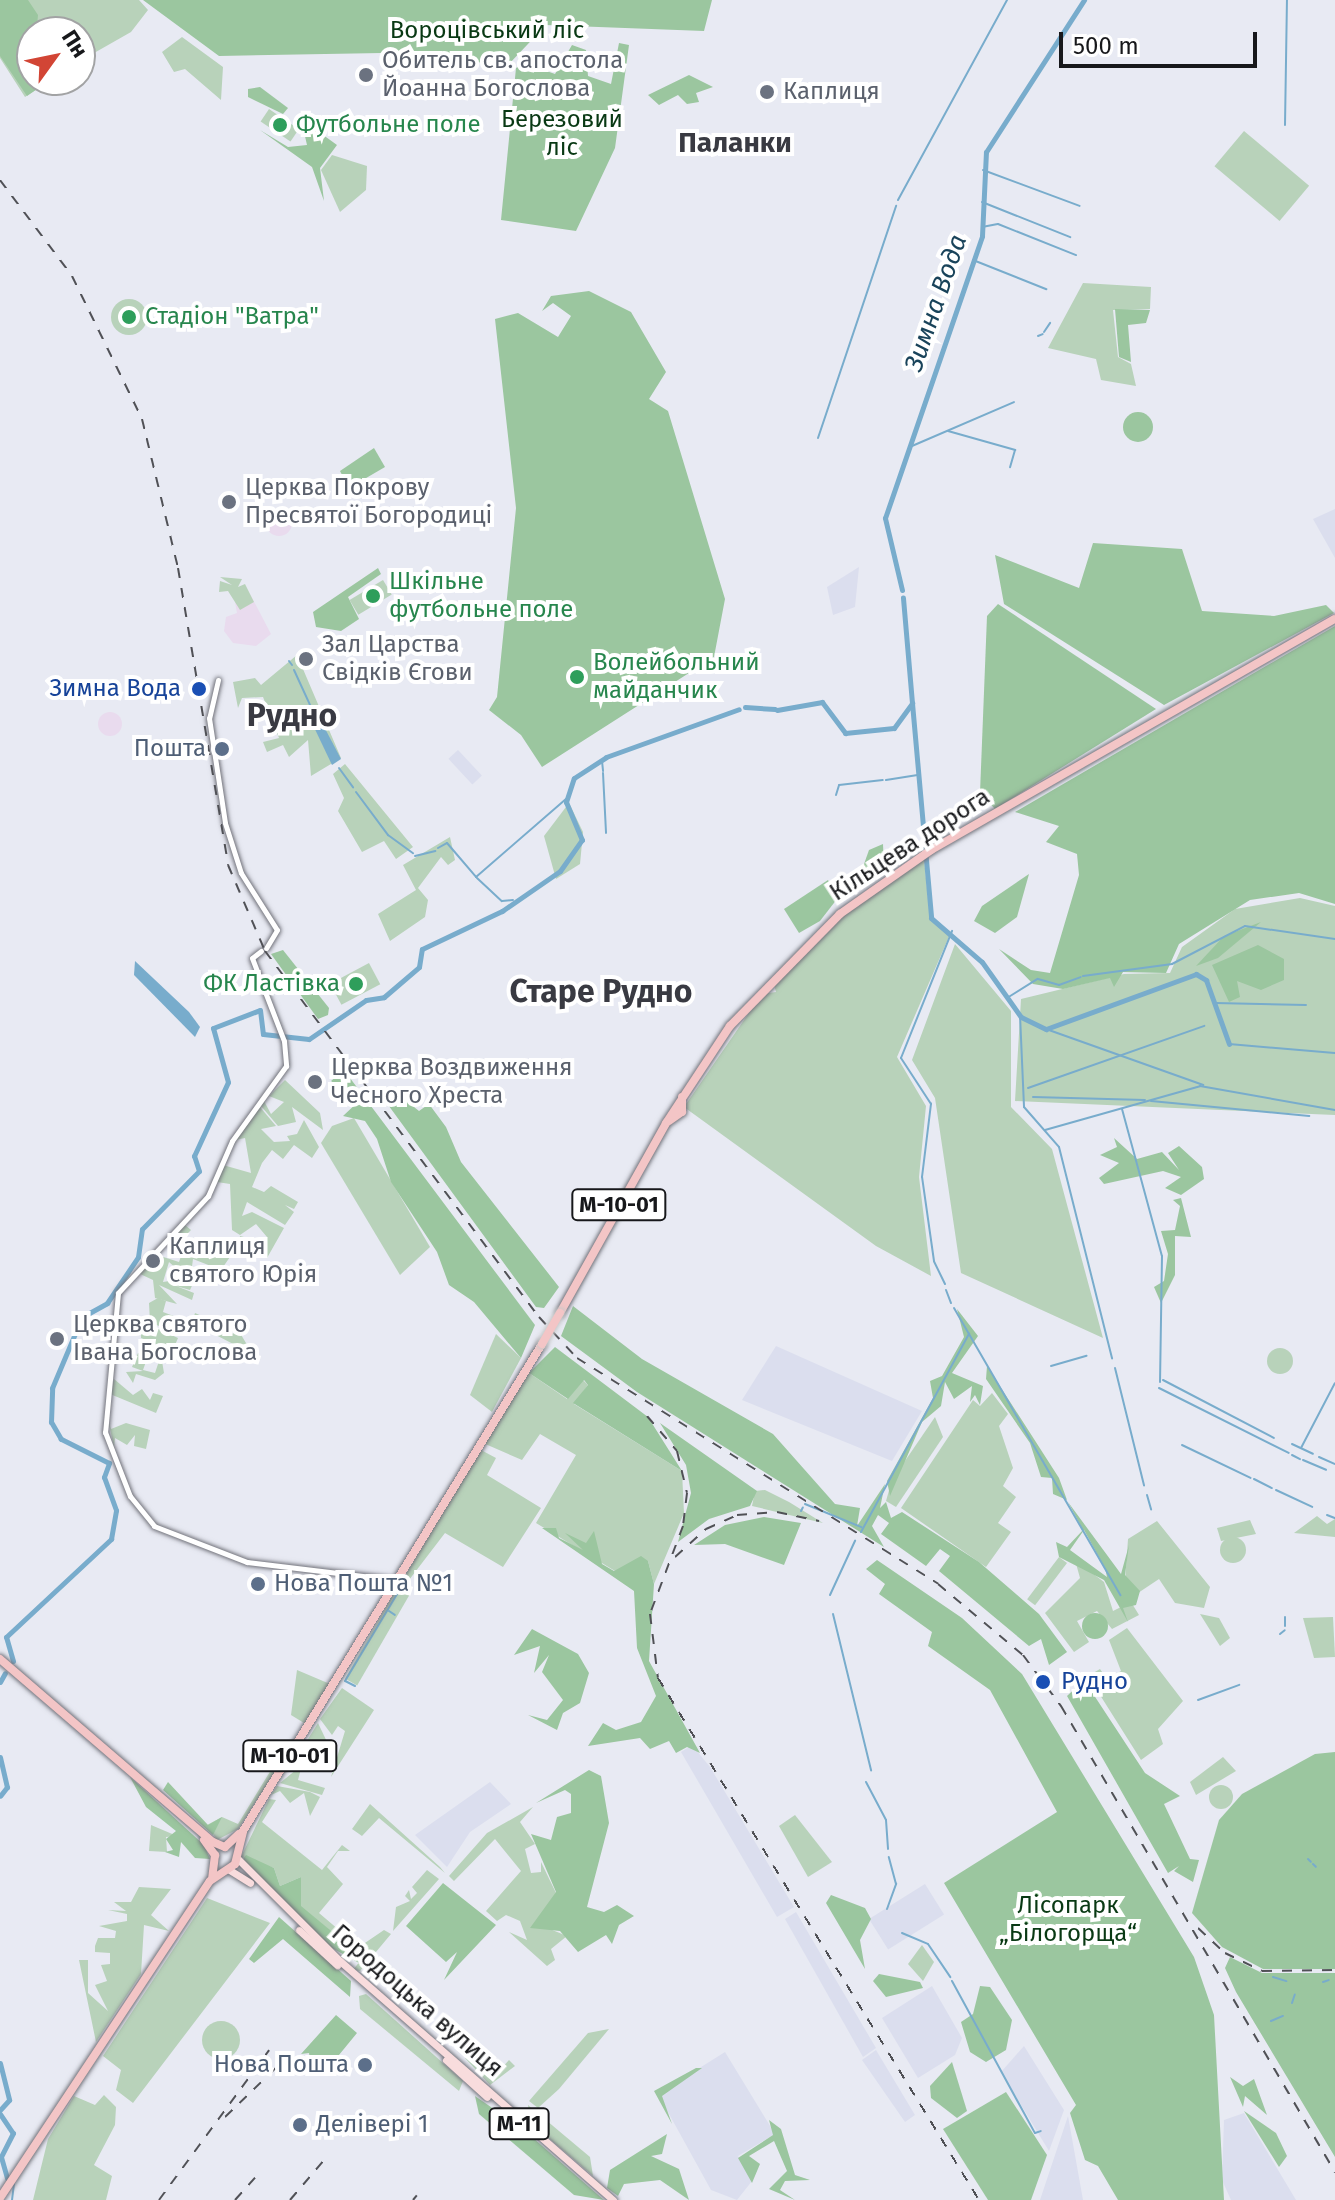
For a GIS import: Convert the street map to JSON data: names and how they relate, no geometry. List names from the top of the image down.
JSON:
{
  "streets": {
    "highway": ["Кільцева дорога", "М-10-01", "М-11"],
    "main road": ["Городоцька вулиця"]
  },
  "crossings": [
    ["Кільцева дорога", "М-10-01"],
    ["М-10-01", "Городоцька вулиця"],
    ["М-10-01", "М-11"],
    ["Городоцька вулиця", "М-11"]
  ],
  "districts": ["Паланки", "Рудно", "Старе Рудно"],
  "water": ["Зимна Вода"],
  "parks": ["Вороцівський ліс", "Березовий ліс", "Лісопарк „Білогорща“"],
  "places": [
    "Обитель св. апостола Йоанна Богослова",
    "Каплиця",
    "Футбольне поле",
    "Стадіон \"Ватра\"",
    "Церква Покрову Пресвятої Богородиці",
    "Шкільне футбольне поле",
    "Зал Царства Свідків Єгови",
    "Волейбольний майданчик",
    "Зимна Вода",
    "Пошта",
    "ФК Ластівка",
    "Церква Воздвиження Чесного Хреста",
    "Каплиця святого Юрія",
    "Церква святого Івана Богослова",
    "Нова Пошта №1",
    "Рудно",
    "Нова Пошта",
    "Делівері 1"
  ],
  "scale_bar": "500 m",
  "north": "top right"
}
